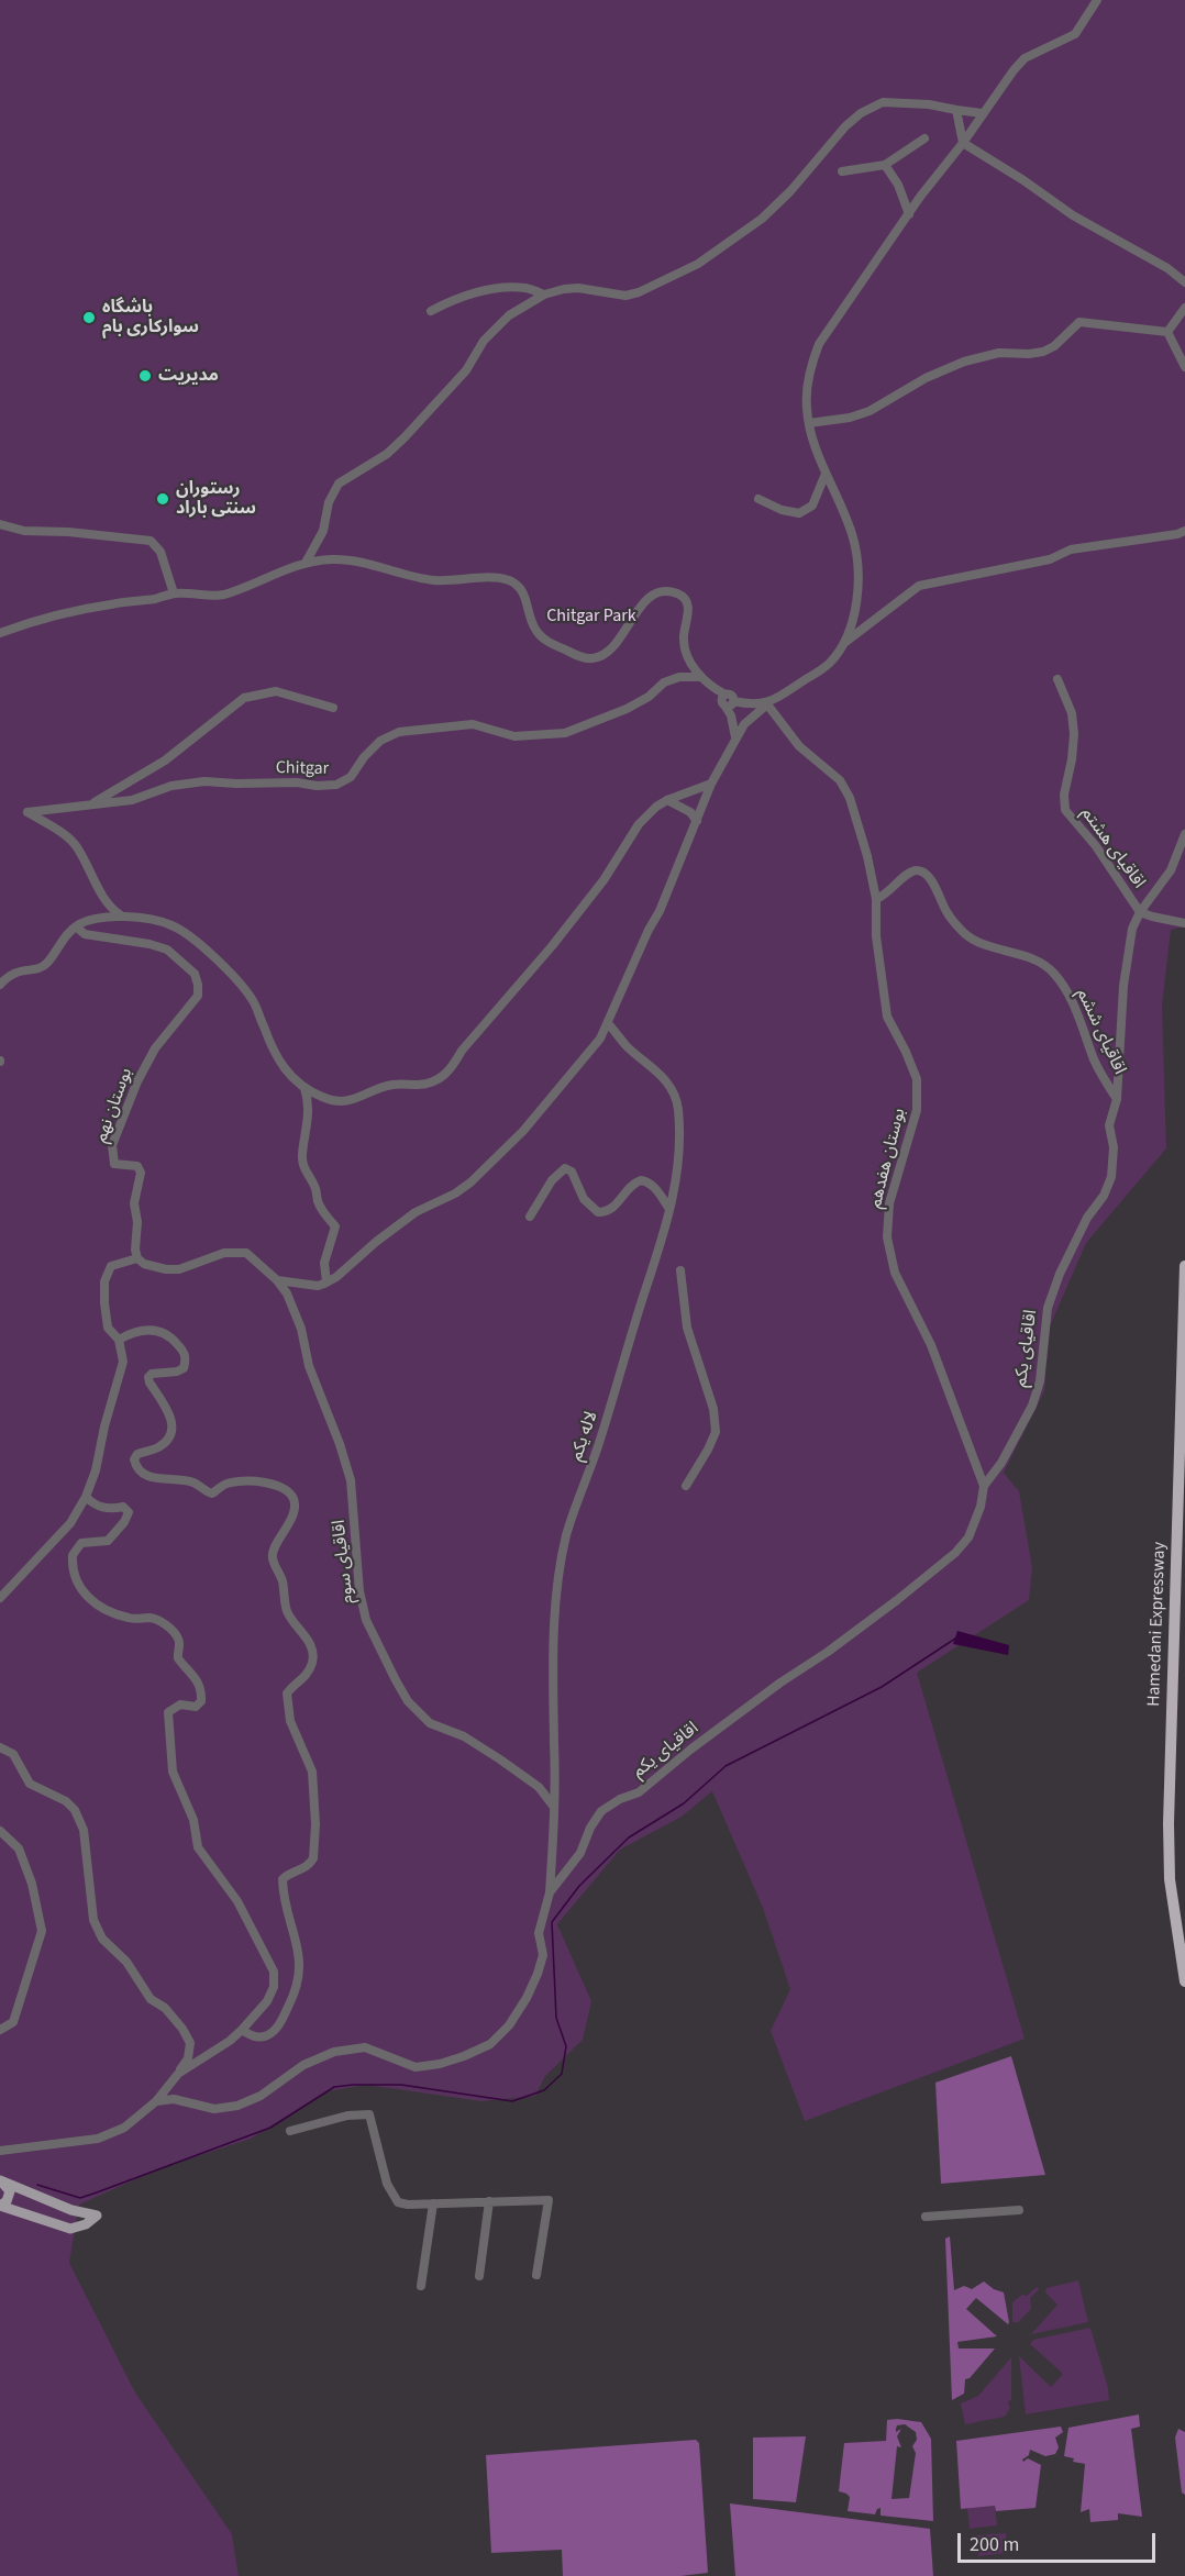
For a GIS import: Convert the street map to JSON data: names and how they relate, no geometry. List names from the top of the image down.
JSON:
{
  "streets": {
    "highway": ["Hamedani Expressway"],
    "street": [
      "Chitgar",
      "اقاقیای هشتم",
      "اقاقیای ششم",
      "بوستان نهم",
      "بوستان هفدهم",
      "اقاقیای یکم",
      "لاله یکم",
      "اقاقیای سوم"
    ]
  },
  "crossings": [
    ["اقاقیای هشتم", "اقاقیای یکم"],
    ["اقاقیای ششم", "بوستان هفدهم"],
    ["اقاقیای ششم", "اقاقیای یکم"],
    ["بوستان هفدهم", "اقاقیای یکم"],
    ["اقاقیای یکم", "لاله یکم"],
    ["لاله یکم", "اقاقیای سوم"]
  ],
  "parks": ["Chitgar Park"],
  "places": ["باشگاه سوارکاری بام", "مدیریت", "رستوران سنتی باراد"],
  "scale_bar": "200 m"
}
